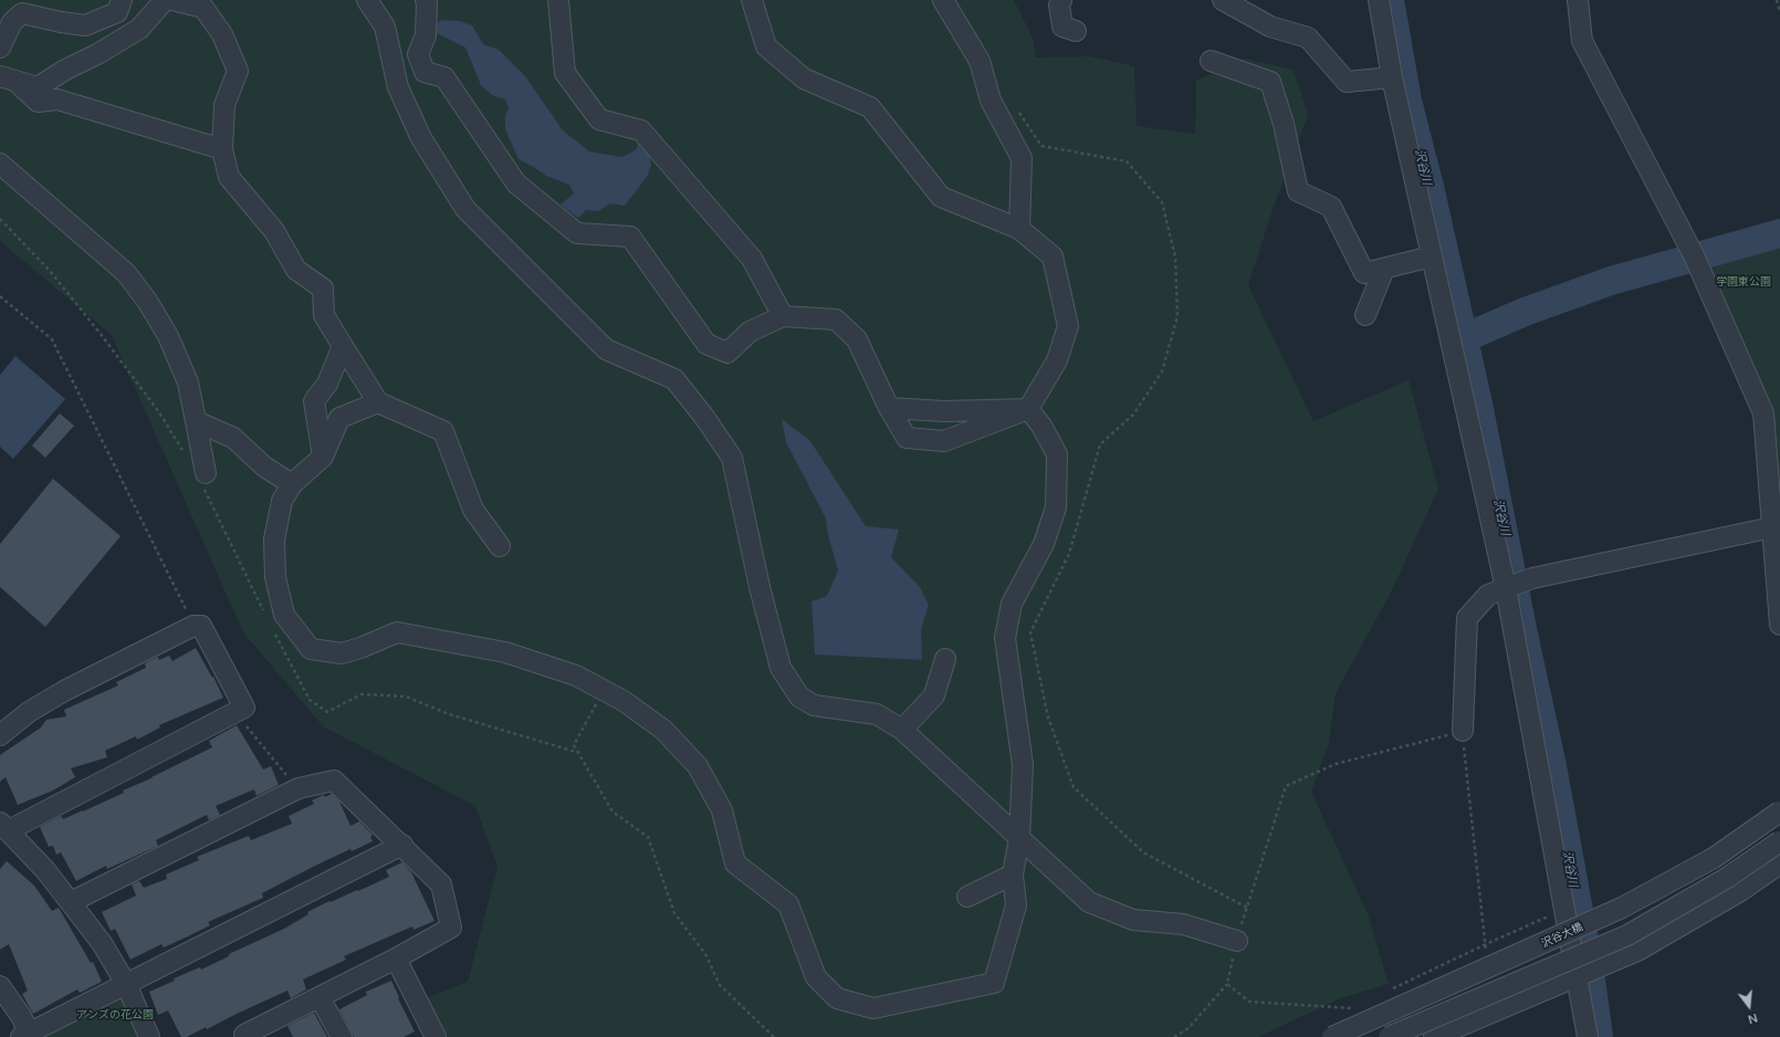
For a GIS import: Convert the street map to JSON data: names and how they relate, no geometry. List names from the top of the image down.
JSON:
{
  "streets": {
    "street": ["沢谷大橋"]
  },
  "water": ["沢谷川"],
  "parks": ["学園東公園", "アンズの花公園"],
  "north": "bottom"
}
